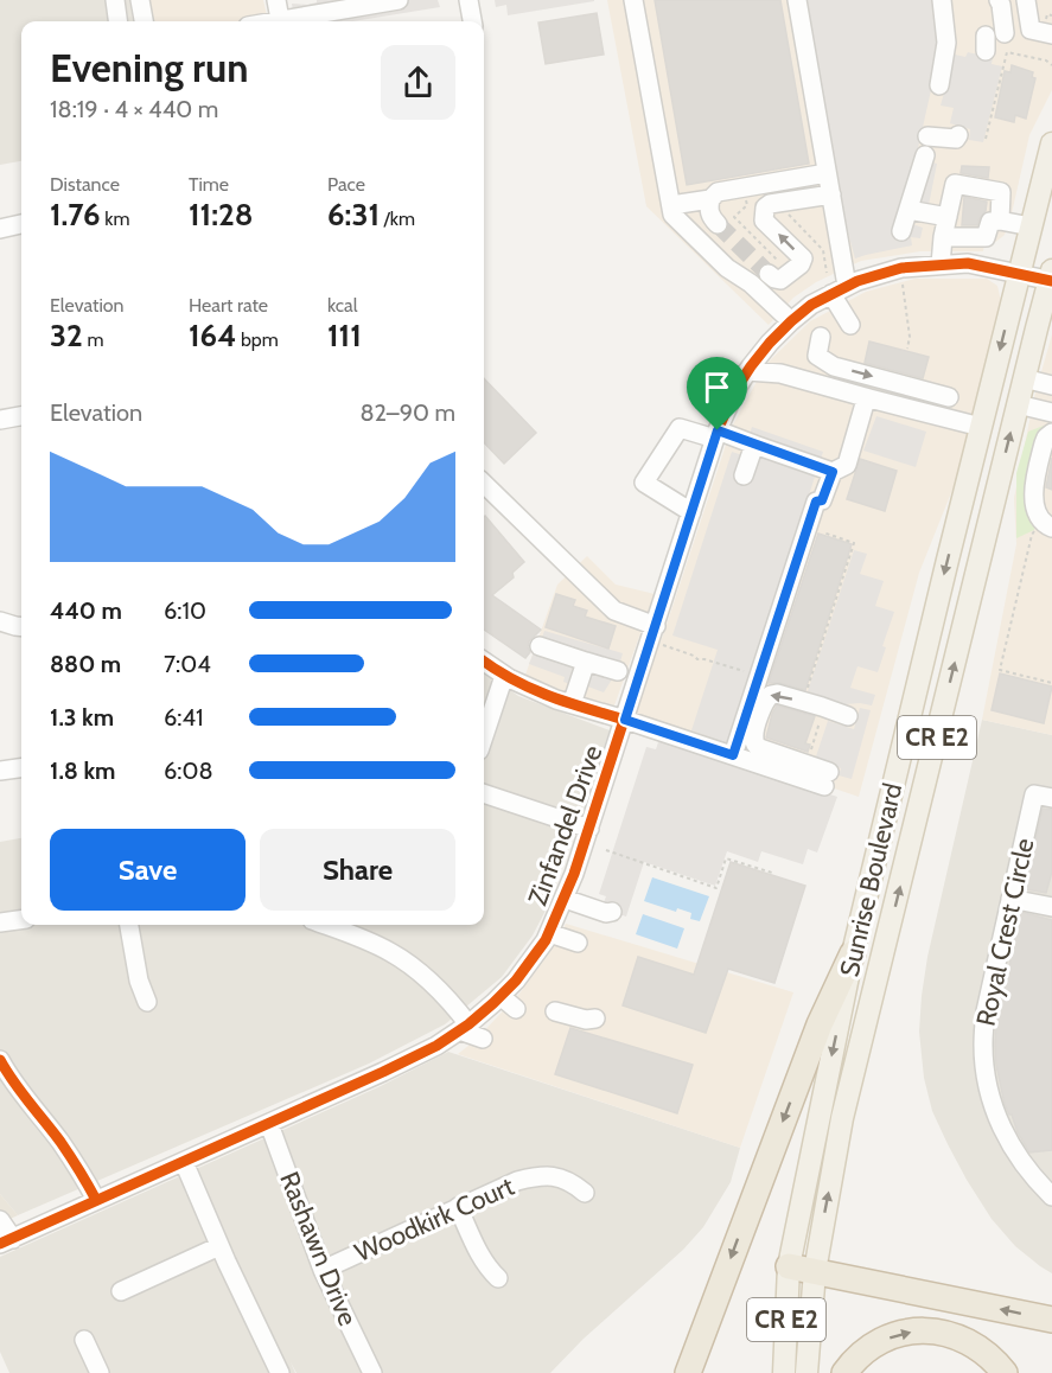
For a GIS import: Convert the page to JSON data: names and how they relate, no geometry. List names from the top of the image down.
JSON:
{
  "streets": {
    "main road": ["CR E2", "Sunrise Boulevard"],
    "street": [
      "Zinfandel Drive",
      "Royal Crest Circle",
      "Woodkirk Court",
      "Rashawn Drive"
    ]
  },
  "crossings": [
    ["Zinfandel Drive", "Sunrise Boulevard"],
    ["Zinfandel Drive", "Rashawn Drive"],
    ["Woodkirk Court", "Rashawn Drive"]
  ],
  "page": {
    "heading": ["Evening run", "18:19 · 4 × 440 m"],
    "stats": [
      ["Distance", "1.76 km"],
      ["Time", "11:28"],
      ["Pace", "6:31 /km"],
      ["Elevation", "32 m"],
      ["Heart rate", "164 bpm"],
      ["kcal", "111"]
    ],
    "chart": ["Elevation", "82–90 m"],
    "list": [
      {
        "name": "440 m",
        "note": "6:10"
      },
      {
        "name": "880 m",
        "note": "7:04"
      },
      {
        "name": "1.3 km",
        "note": "6:41"
      },
      {
        "name": "1.8 km",
        "note": "6:08"
      }
    ],
    "buttons": ["Save", "Share"]
  }
}
